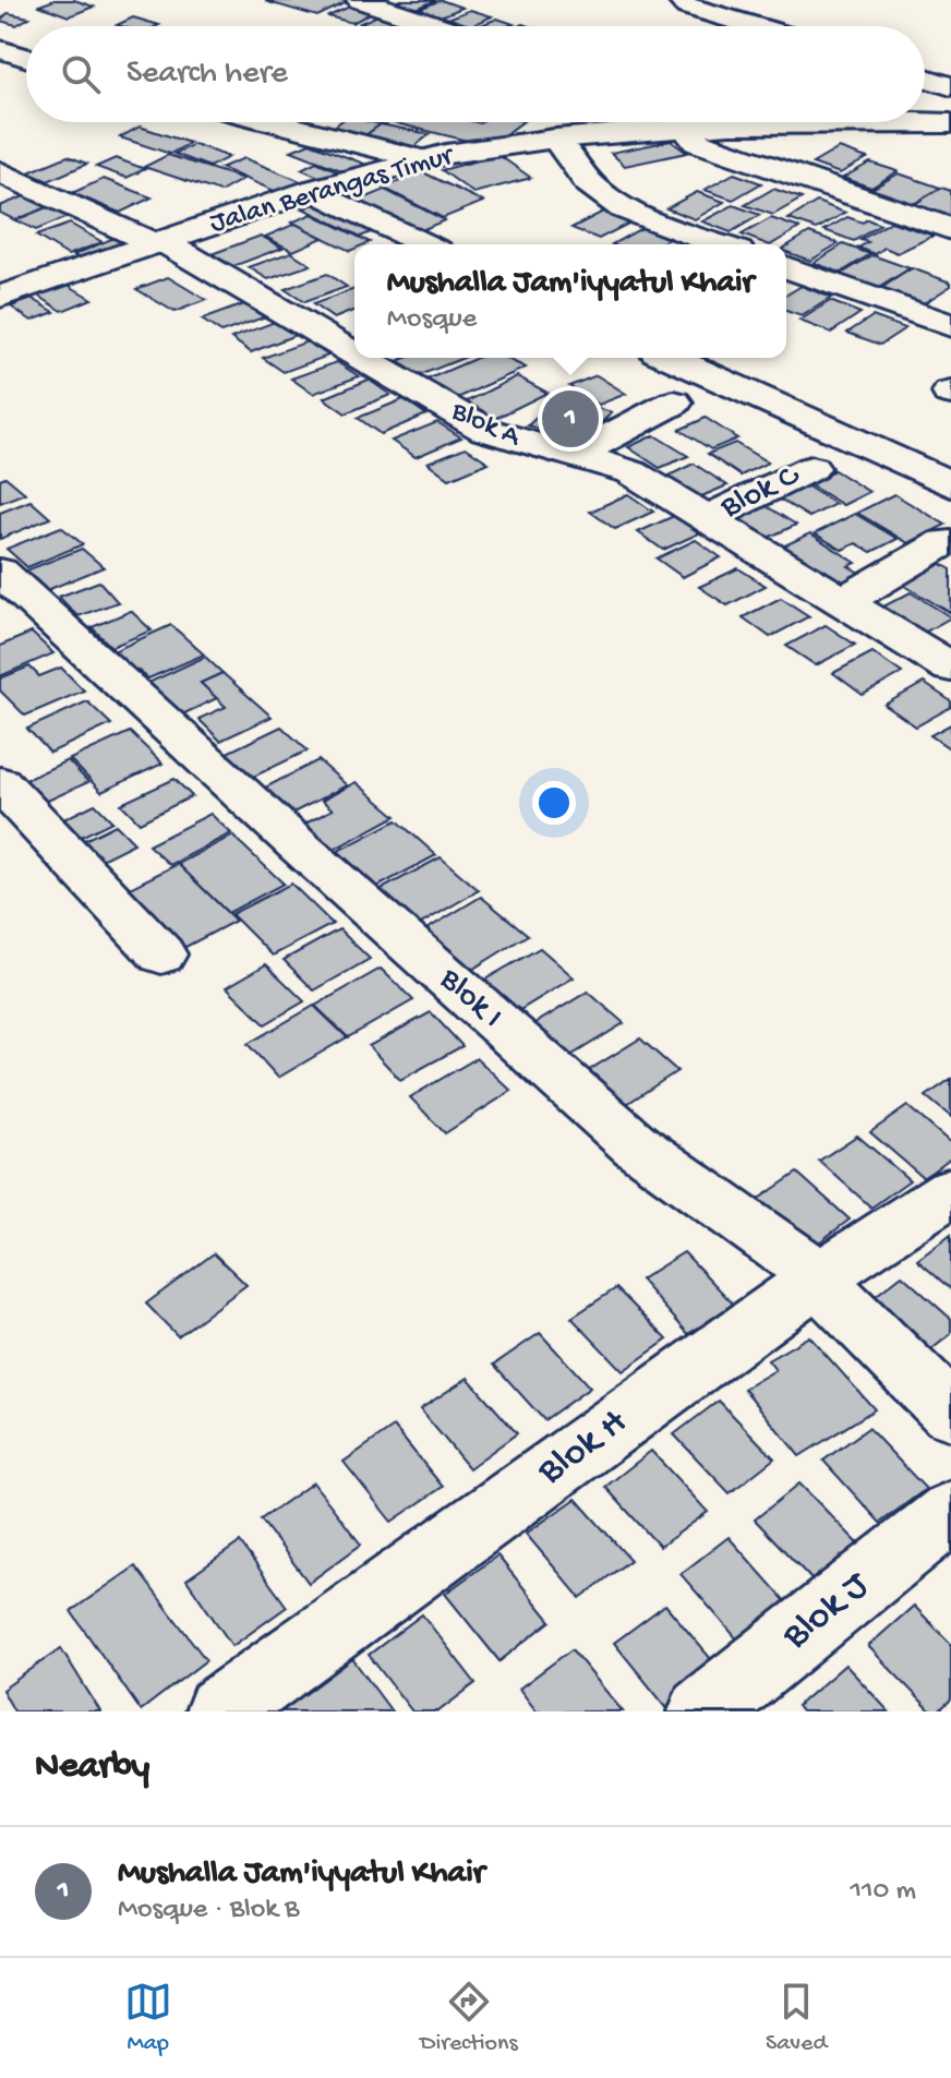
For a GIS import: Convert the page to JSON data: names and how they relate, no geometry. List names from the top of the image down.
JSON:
{
  "streets": {
    "street": [
      "Jalan Berangas Timur",
      "Blok A",
      "Blok C",
      "Blok I",
      "Blok H",
      "Blok J"
    ]
  },
  "crossings": [
    ["Jalan Berangas Timur", "Blok A"],
    ["Blok A", "Blok C"],
    ["Blok I", "Blok H"]
  ],
  "page": {
    "search": "Search here",
    "popup": ["Mushalla Jam'iyyatul Khair", "Mosque"],
    "pins": "1",
    "heading": "Nearby",
    "list": [
      {
        "mark": "1",
        "name": "Mushalla Jam'iyyatul Khair",
        "note": "Mosque · Blok B",
        "value": "110 m"
      }
    ],
    "nav": ["Map", "Directions", "Saved"]
  }
}
